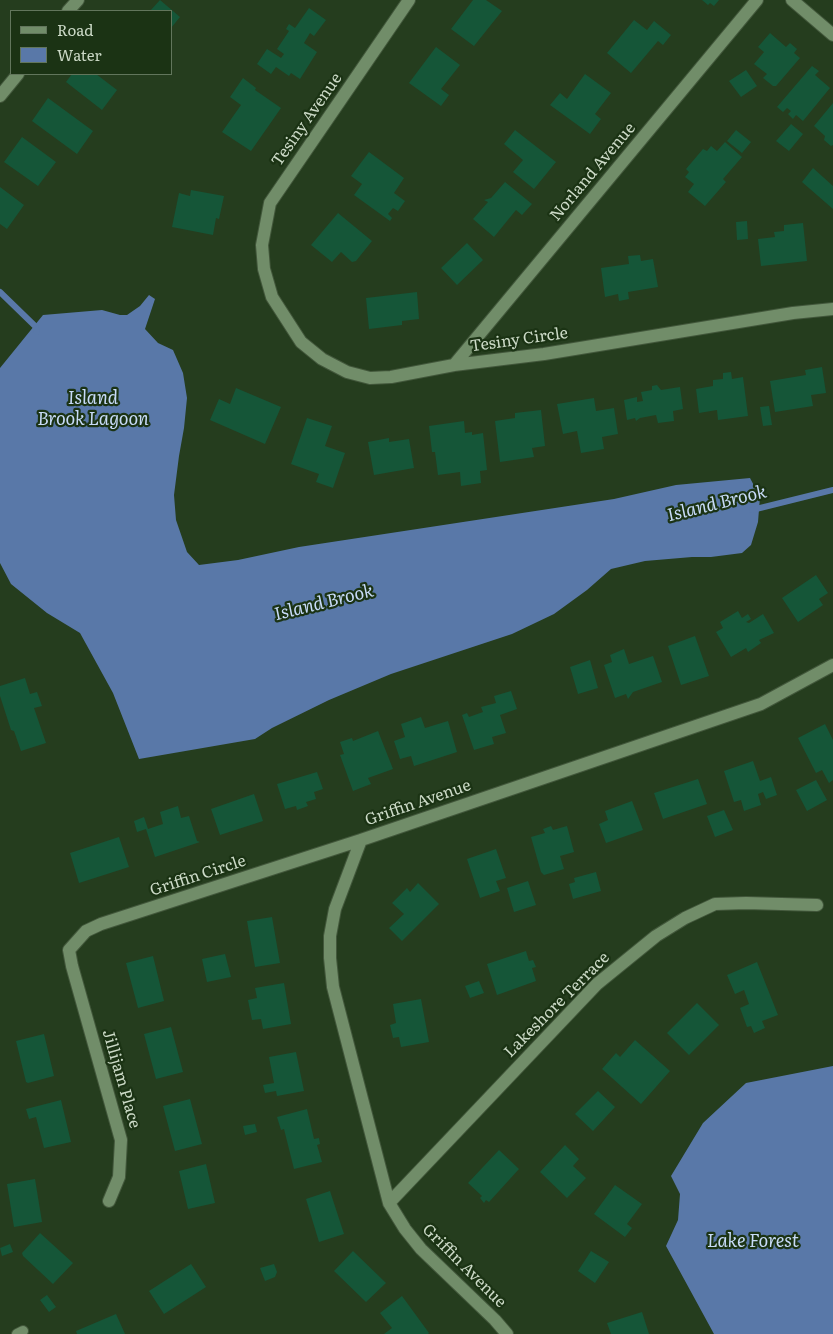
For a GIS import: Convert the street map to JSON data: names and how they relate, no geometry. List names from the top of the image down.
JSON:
{
  "streets": {
    "street": [
      "Tesiny Avenue",
      "Norland Avenue",
      "Tesiny Circle",
      "Griffin Avenue",
      "Griffin Circle",
      "Lakeshore Terrace",
      "Jillijam Place"
    ]
  },
  "crossings": [
    ["Tesiny Avenue", "Tesiny Circle"],
    ["Norland Avenue", "Tesiny Circle"],
    ["Griffin Avenue", "Griffin Circle"],
    ["Griffin Avenue", "Lakeshore Terrace"],
    ["Griffin Circle", "Jillijam Place"]
  ],
  "water": ["Island Brook Lagoon", "Island Brook", "Lake Forest"],
  "legend": ["Road", "Water"]
}
